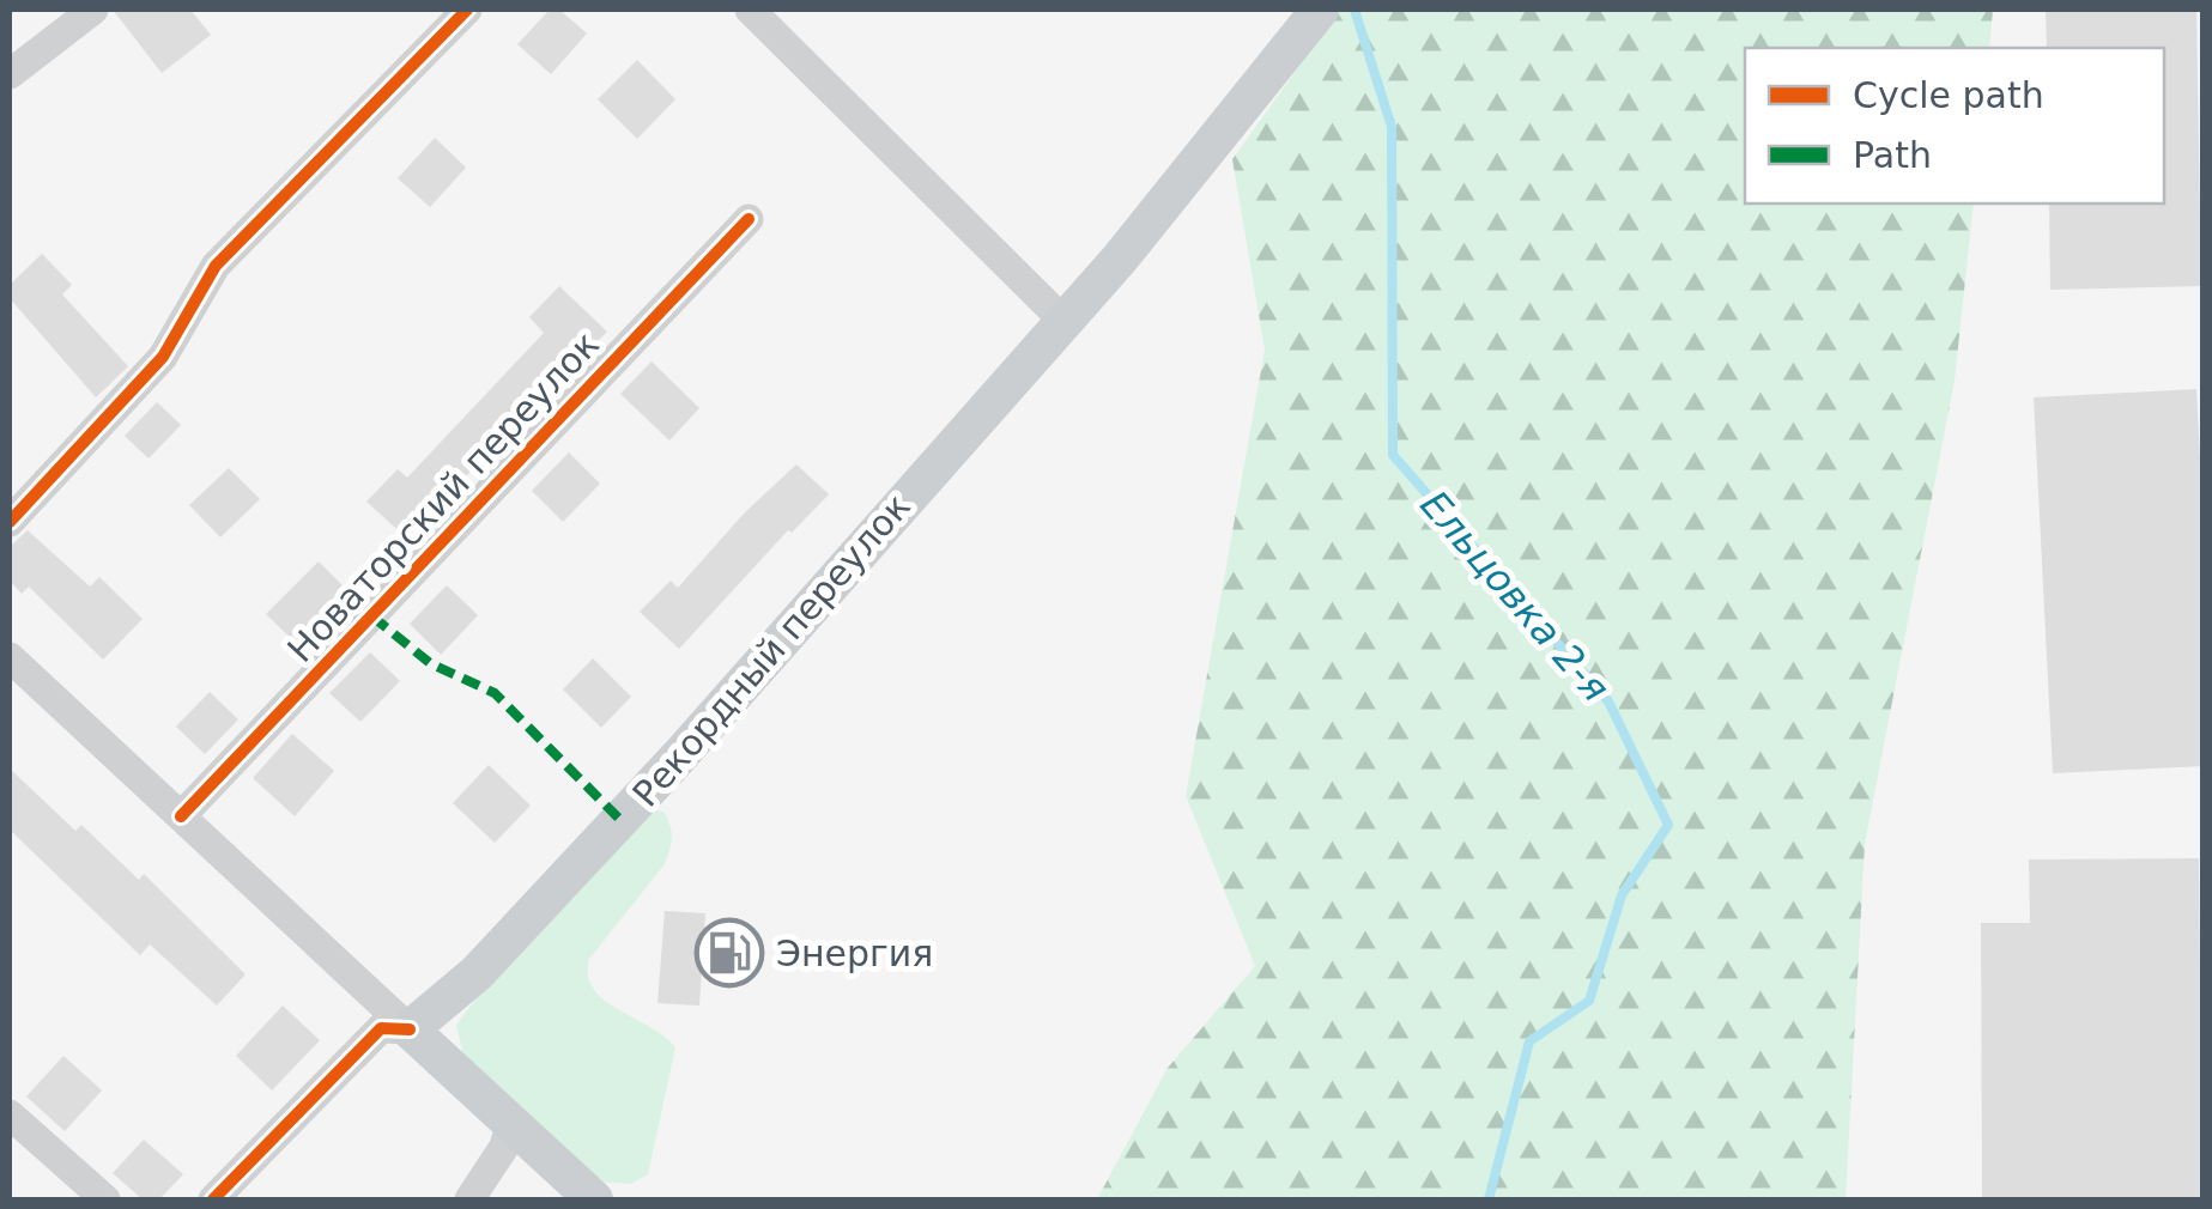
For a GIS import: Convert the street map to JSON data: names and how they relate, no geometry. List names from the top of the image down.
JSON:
{
  "streets": {
    "main road": ["Рекордный переулок"],
    "street": ["Новаторский переулок"]
  },
  "water": ["Ельцовка 2-я"],
  "places": {
    "fuel station": ["Энергия"]
  },
  "legend": ["Cycle path", "Path"]
}
